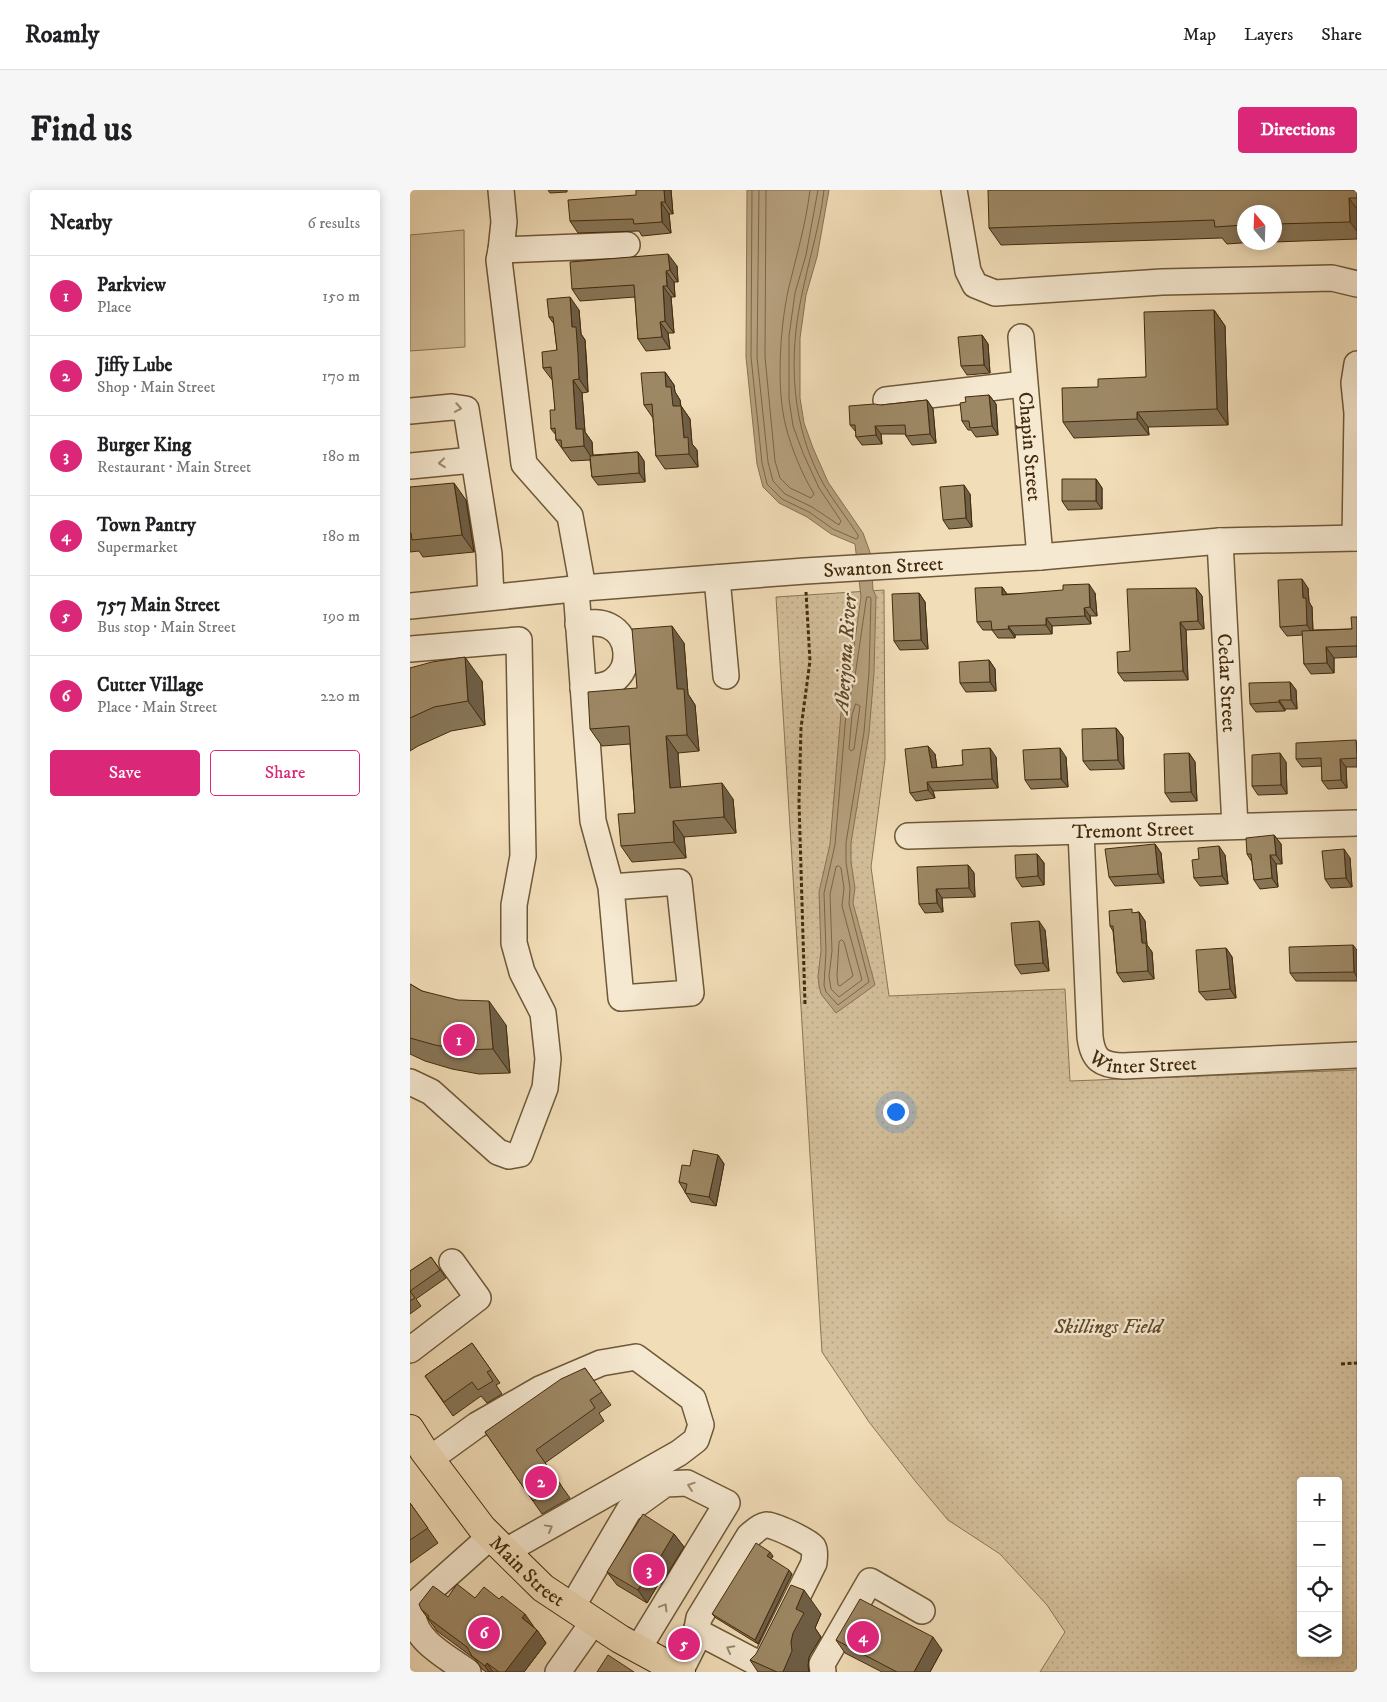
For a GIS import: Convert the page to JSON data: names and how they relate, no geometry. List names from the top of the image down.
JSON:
{
  "streets": {
    "main road": ["Main Street"],
    "street": [
      "Chapin Street",
      "Swanton Street",
      "Cedar Street",
      "Tremont Street",
      "Winter Street"
    ]
  },
  "crossings": [
    ["Chapin Street", "Swanton Street"],
    ["Swanton Street", "Cedar Street"],
    ["Cedar Street", "Tremont Street"],
    ["Tremont Street", "Winter Street"]
  ],
  "water": ["Aberjona River"],
  "parks": ["Skillings Field"],
  "north": "top",
  "page": {
    "header": "Roamly",
    "nav": ["Map", "Layers", "Share"],
    "buttons": [
      "Directions",
      ["Save", "Share"]
    ],
    "title": "Find us",
    "heading": ["Nearby", "6 results"],
    "list": [
      {
        "mark": "1",
        "name": "Parkview",
        "note": "Place",
        "value": "150 m"
      },
      {
        "mark": "2",
        "name": "Jiffy Lube",
        "note": "Shop · Main Street",
        "value": "170 m"
      },
      {
        "mark": "3",
        "name": "Burger King",
        "note": "Restaurant · Main Street",
        "value": "180 m"
      },
      {
        "mark": "4",
        "name": "Town Pantry",
        "note": "Supermarket",
        "value": "180 m"
      },
      {
        "mark": "5",
        "name": "757 Main Street",
        "note": "Bus stop · Main Street",
        "value": "190 m"
      },
      {
        "mark": "6",
        "name": "Cutter Village",
        "note": "Place · Main Street",
        "value": "220 m"
      }
    ],
    "pins": [
      "1",
      "2",
      "3",
      "6",
      "4",
      "5"
    ],
    "map_buttons": ["+", "−"]
  }
}
